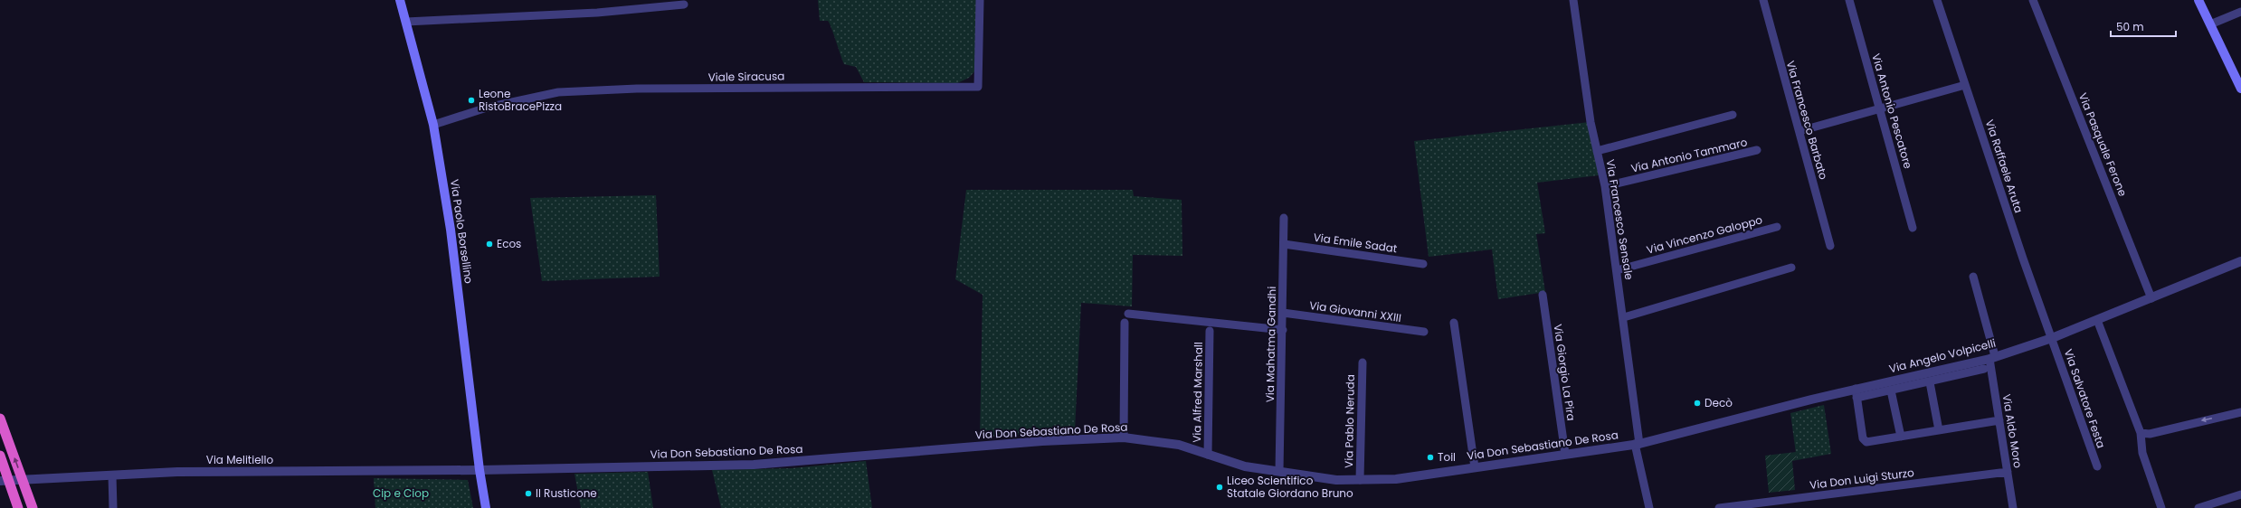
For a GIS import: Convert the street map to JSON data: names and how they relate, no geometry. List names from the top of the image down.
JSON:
{
  "streets": {
    "main road": ["Via Paolo Borsellino"],
    "street": [
      "Viale Siracusa",
      "Via Antonio Pescatore",
      "Via Francesco Barbato",
      "Via Pasquale Ferone",
      "Via Antonio Tammaro",
      "Via Raffaele Aruta",
      "Via Francesco Sensale",
      "Via Vincenzo Galoppo",
      "Via Emile Sadat",
      "Via Giovanni XXIII",
      "Via Mahatma Gandhi",
      "Via Angelo Volpicelli",
      "Via Giorgio La Pira",
      "Via Alfred Marshall",
      "Via Salvatore Festa",
      "Via Pablo Neruda",
      "Via Don Sebastiano De Rosa",
      "Via Aldo Moro",
      "Via Melitiello",
      "Via Don Luigi Sturzo"
    ]
  },
  "crossings": [
    ["Viale Siracusa", "Via Paolo Borsellino"],
    ["Via Pasquale Ferone", "Via Angelo Volpicelli"],
    ["Via Antonio Tammaro", "Via Francesco Sensale"],
    ["Via Raffaele Aruta", "Via Angelo Volpicelli"],
    ["Via Raffaele Aruta", "Via Salvatore Festa"],
    ["Via Francesco Sensale", "Via Vincenzo Galoppo"],
    ["Via Francesco Sensale", "Via Angelo Volpicelli"],
    ["Via Francesco Sensale", "Via Don Sebastiano De Rosa"],
    ["Via Paolo Borsellino", "Via Don Sebastiano De Rosa"],
    ["Via Paolo Borsellino", "Via Melitiello"],
    ["Via Emile Sadat", "Via Mahatma Gandhi"],
    ["Via Giovanni XXIII", "Via Mahatma Gandhi"],
    ["Via Mahatma Gandhi", "Via Don Sebastiano De Rosa"],
    ["Via Angelo Volpicelli", "Via Salvatore Festa"],
    ["Via Angelo Volpicelli", "Via Don Sebastiano De Rosa"],
    ["Via Angelo Volpicelli", "Via Aldo Moro"],
    ["Via Giorgio La Pira", "Via Don Sebastiano De Rosa"],
    ["Via Alfred Marshall", "Via Don Sebastiano De Rosa"],
    ["Via Pablo Neruda", "Via Don Sebastiano De Rosa"],
    ["Via Don Sebastiano De Rosa", "Via Melitiello"],
    ["Via Aldo Moro", "Via Don Luigi Sturzo"]
  ],
  "parks": ["Cip e Ciop"],
  "places": [
    "Leone RistoBracePizza",
    "Ecos",
    "Decò",
    "Toil",
    "Liceo Scientifico Statale Giordano Bruno",
    "Il Rusticone"
  ],
  "scale_bar": "50 m"
}
